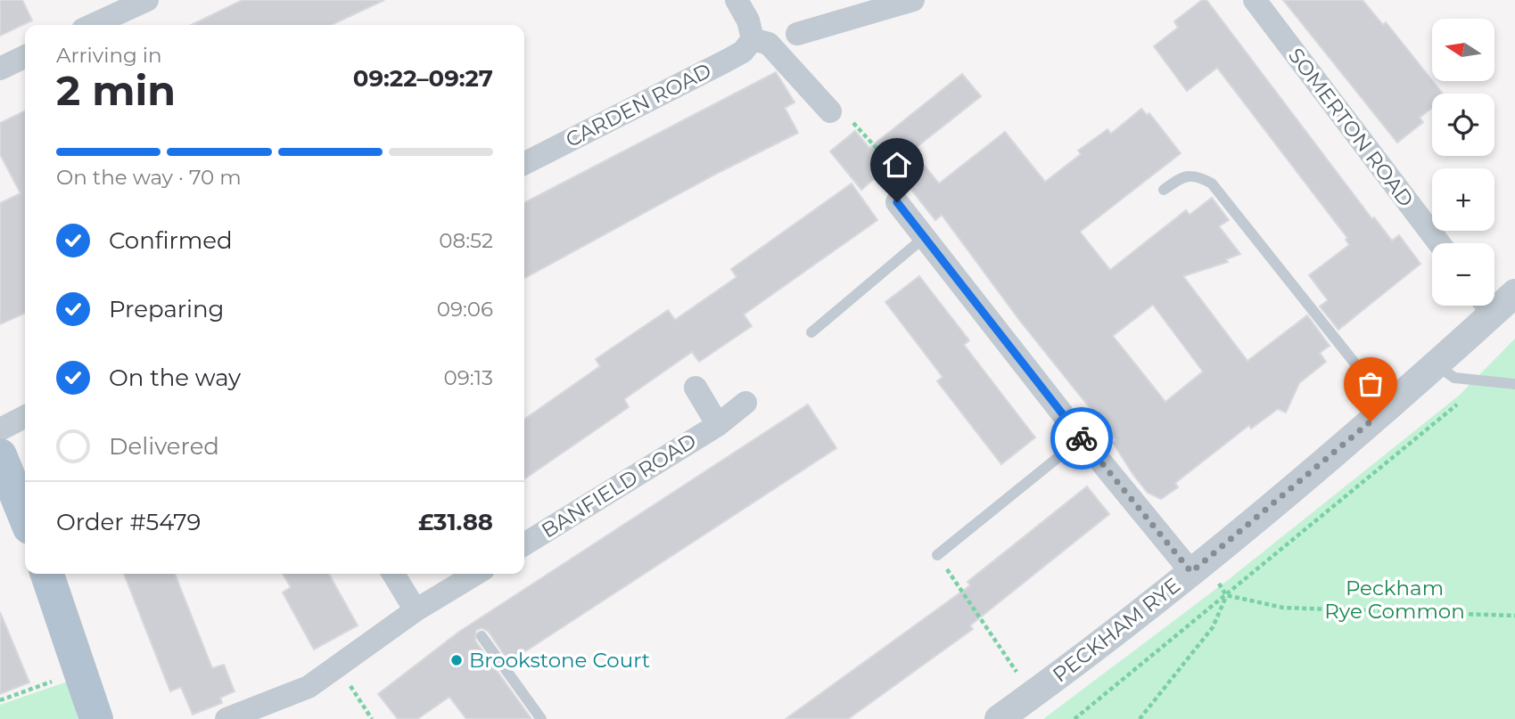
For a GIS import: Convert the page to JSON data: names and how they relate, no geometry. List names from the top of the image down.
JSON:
{
  "streets": {
    "street": [
      "CARDEN ROAD",
      "SOMERTON ROAD",
      "BANFIELD ROAD",
      "PECKHAM RYE"
    ]
  },
  "parks": ["Peckham Rye Common"],
  "places": ["Brookstone Court"],
  "north": "left",
  "page": {
    "map_buttons": ["+", "−"],
    "heading": ["2 min", "Arriving in", "09:22–09:27"],
    "panel": ["Order #5479", "£31.88"],
    "bar": "On the way · 70 m",
    "list": [
      ["Confirmed", "08:52"],
      ["Preparing", "09:06"],
      ["On the way", "09:13"],
      "Delivered"
    ]
  }
}
